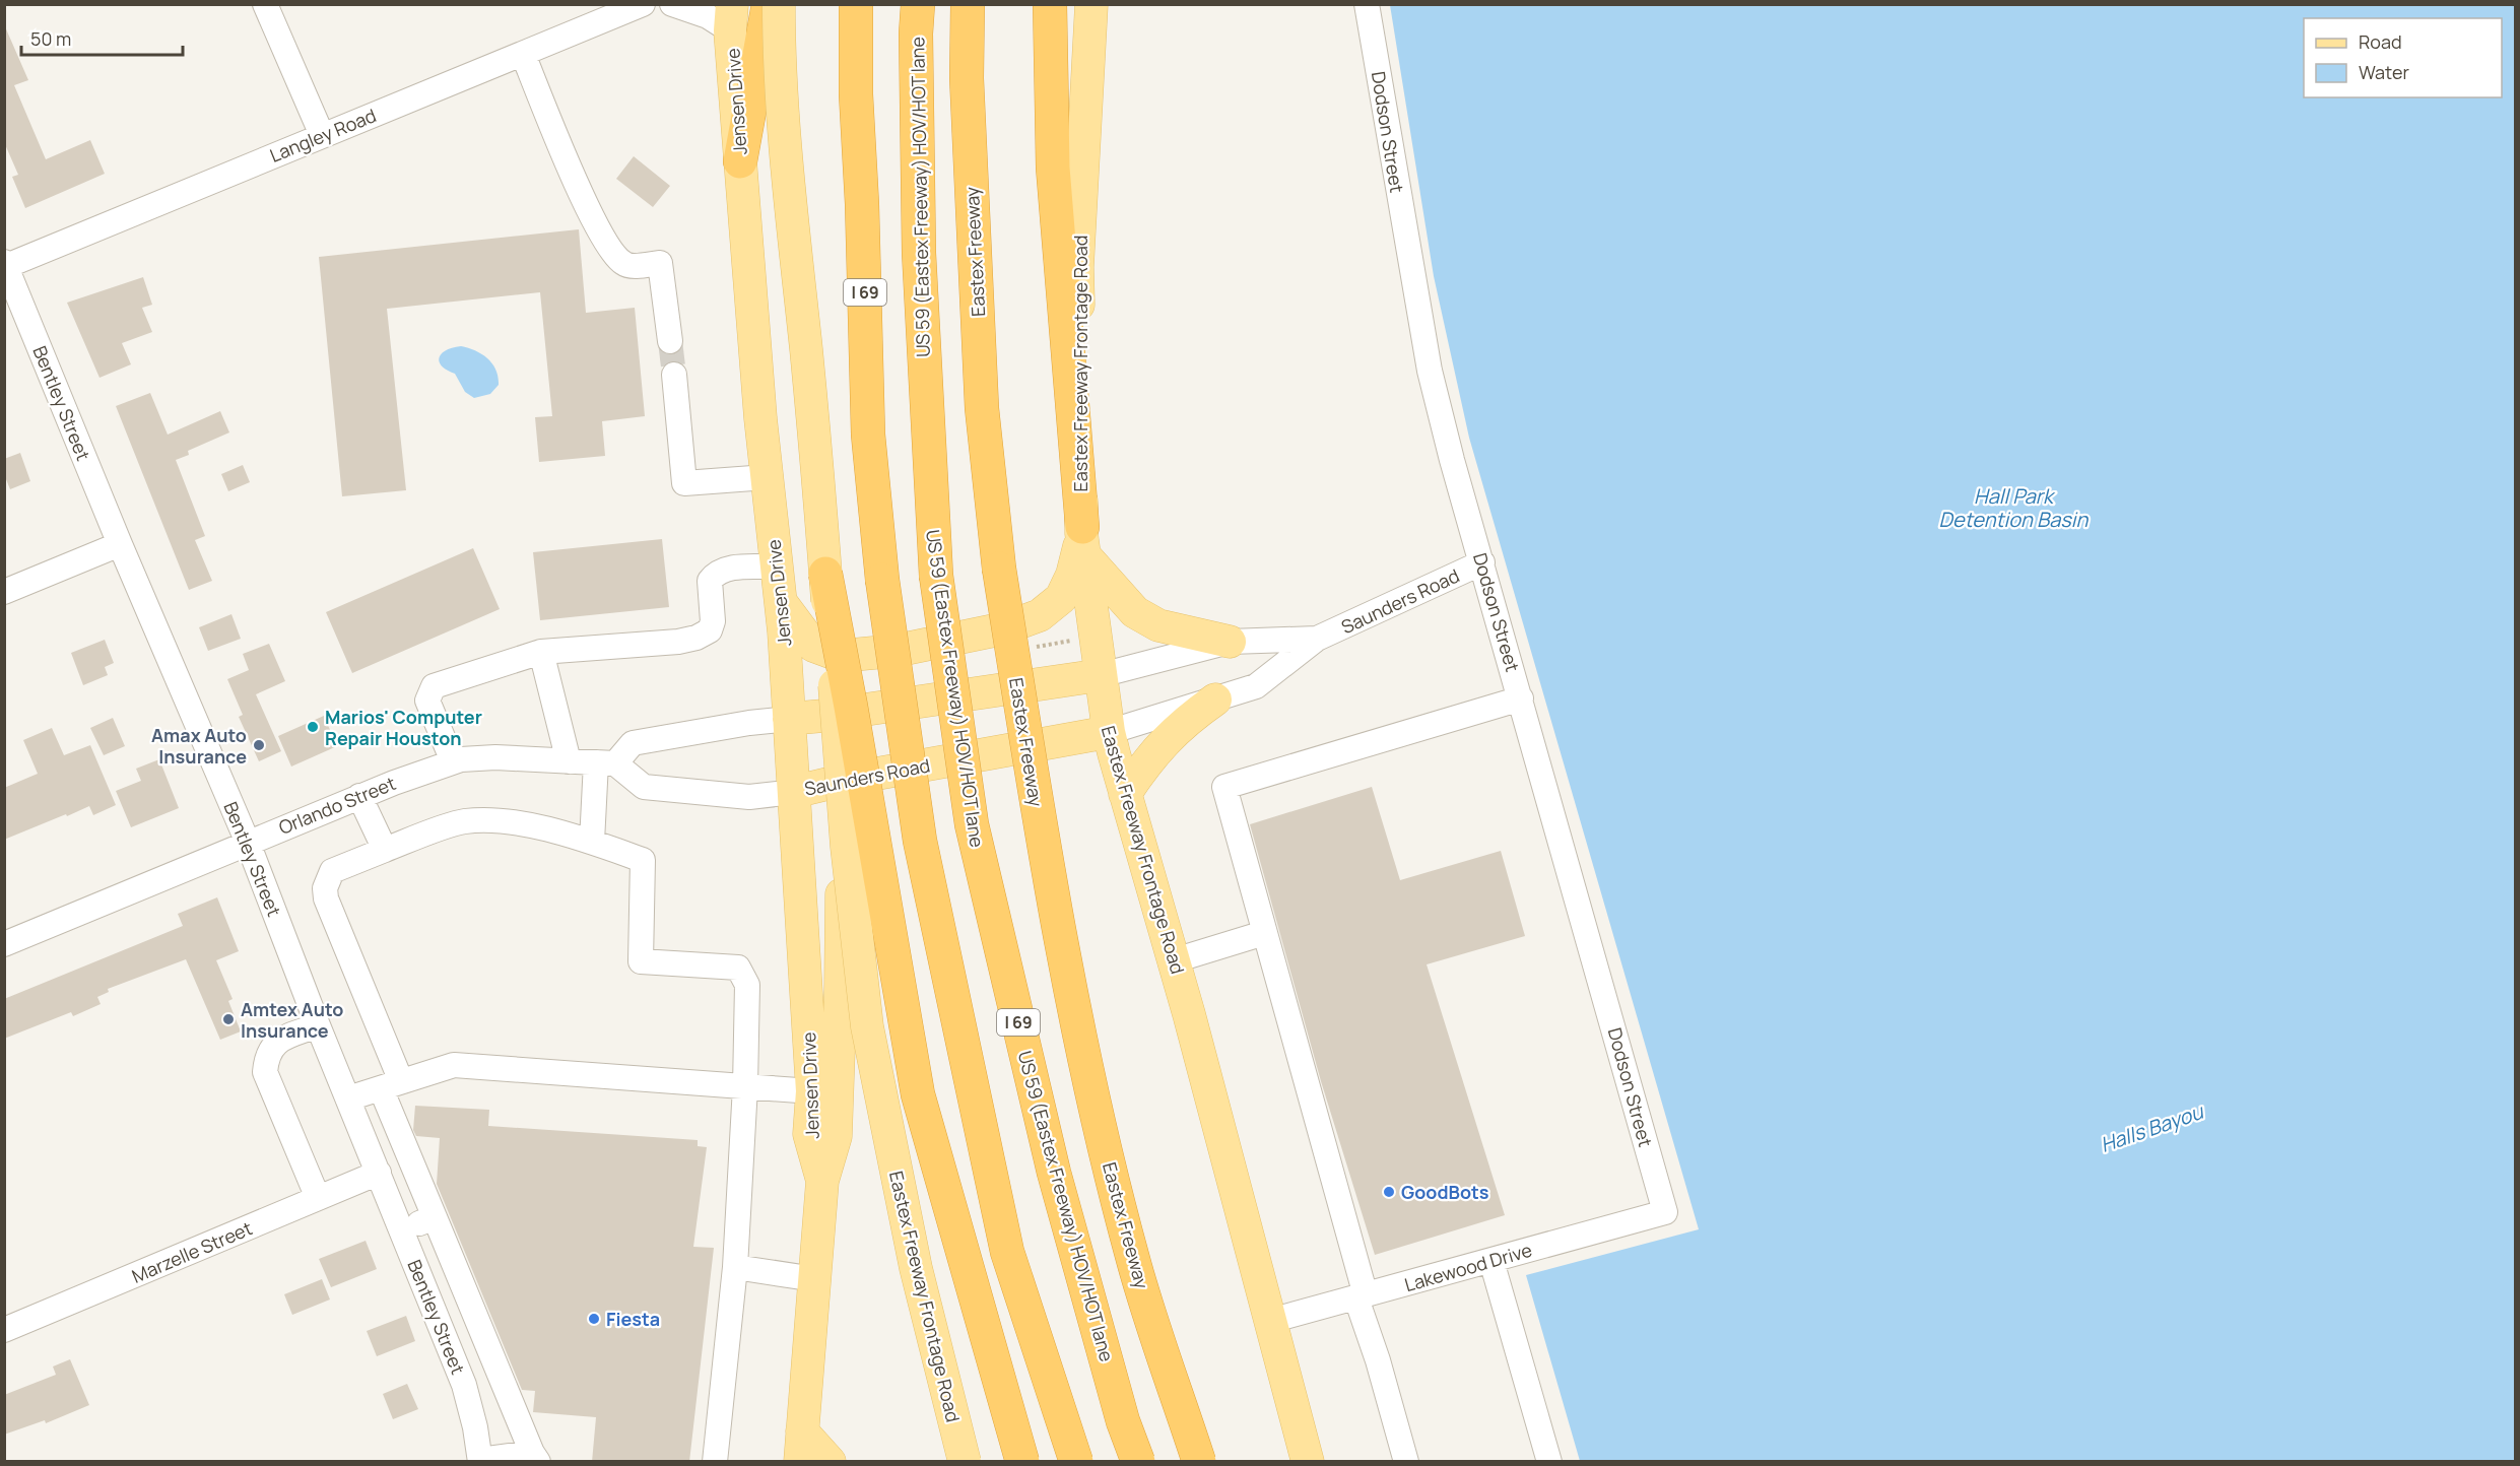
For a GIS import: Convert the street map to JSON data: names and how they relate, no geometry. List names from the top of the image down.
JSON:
{
  "streets": {
    "highway": ["US 59 (Eastex Freeway) HOV/HOT lane", "Eastex Freeway", "I 69"],
    "main road": ["Jensen Drive", "Eastex Freeway Frontage Road", "Saunders Road"],
    "street": [
      "Dodson Street",
      "Langley Road",
      "Bentley Street",
      "Orlando Street",
      "Marzelle Street",
      "Lakewood Drive"
    ]
  },
  "crossings": [
    ["Jensen Drive", "Saunders Road"],
    ["Dodson Street", "Saunders Road"],
    ["Dodson Street", "Lakewood Drive"],
    ["Langley Road", "Bentley Street"],
    ["Eastex Freeway Frontage Road", "Saunders Road"],
    ["Eastex Freeway Frontage Road", "Lakewood Drive"],
    ["Bentley Street", "Orlando Street"],
    ["Bentley Street", "Marzelle Street"]
  ],
  "water": ["Hall Park Detention Basin", "Halls Bayou"],
  "places": [
    "Marios' Computer Repair Houston",
    "Amax Auto Insurance",
    "Amtex Auto Insurance",
    "GoodBots",
    "Fiesta"
  ],
  "legend": ["Road", "Water"],
  "scale_bar": "50 m"
}
